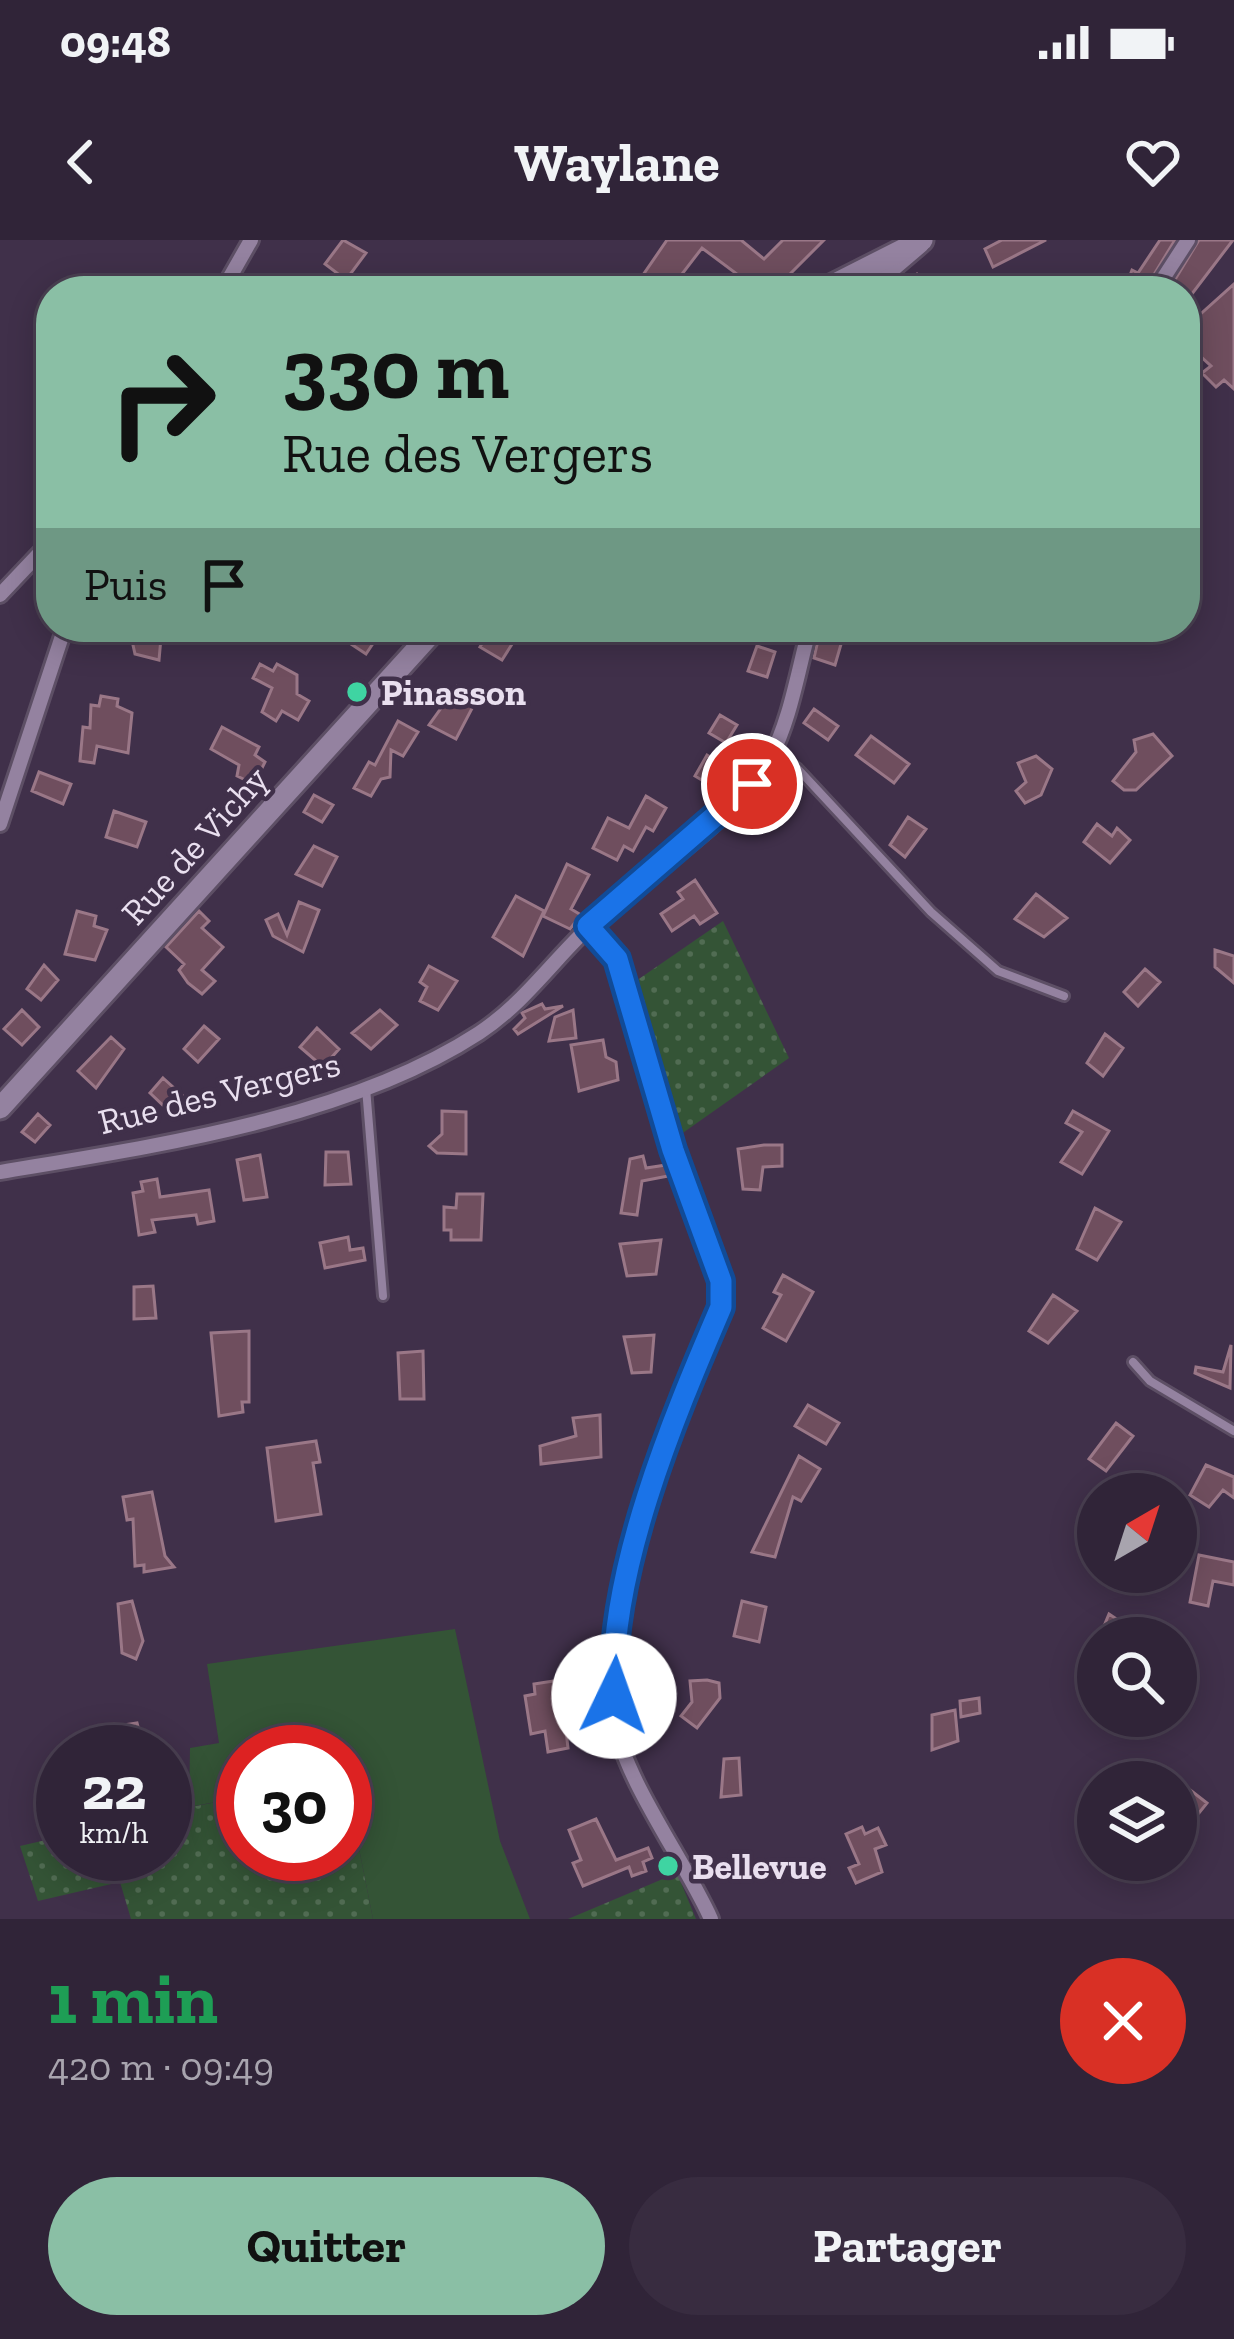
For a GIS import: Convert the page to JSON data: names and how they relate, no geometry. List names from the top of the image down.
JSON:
{
  "streets": {
    "street": ["Rue de Vichy", "Rue des Vergers"]
  },
  "places": ["Pinasson", "Bellevue"],
  "north": "top right",
  "page": {
    "status": "09:48",
    "header": "Waylane",
    "turn": ["330 m", "Rue des Vergers"],
    "then": "Puis",
    "speed": "22 km/h",
    "limit": "30",
    "heading": ["1 min", "420 m · 09:49"],
    "buttons": ["Quitter", "Partager"]
  }
}
